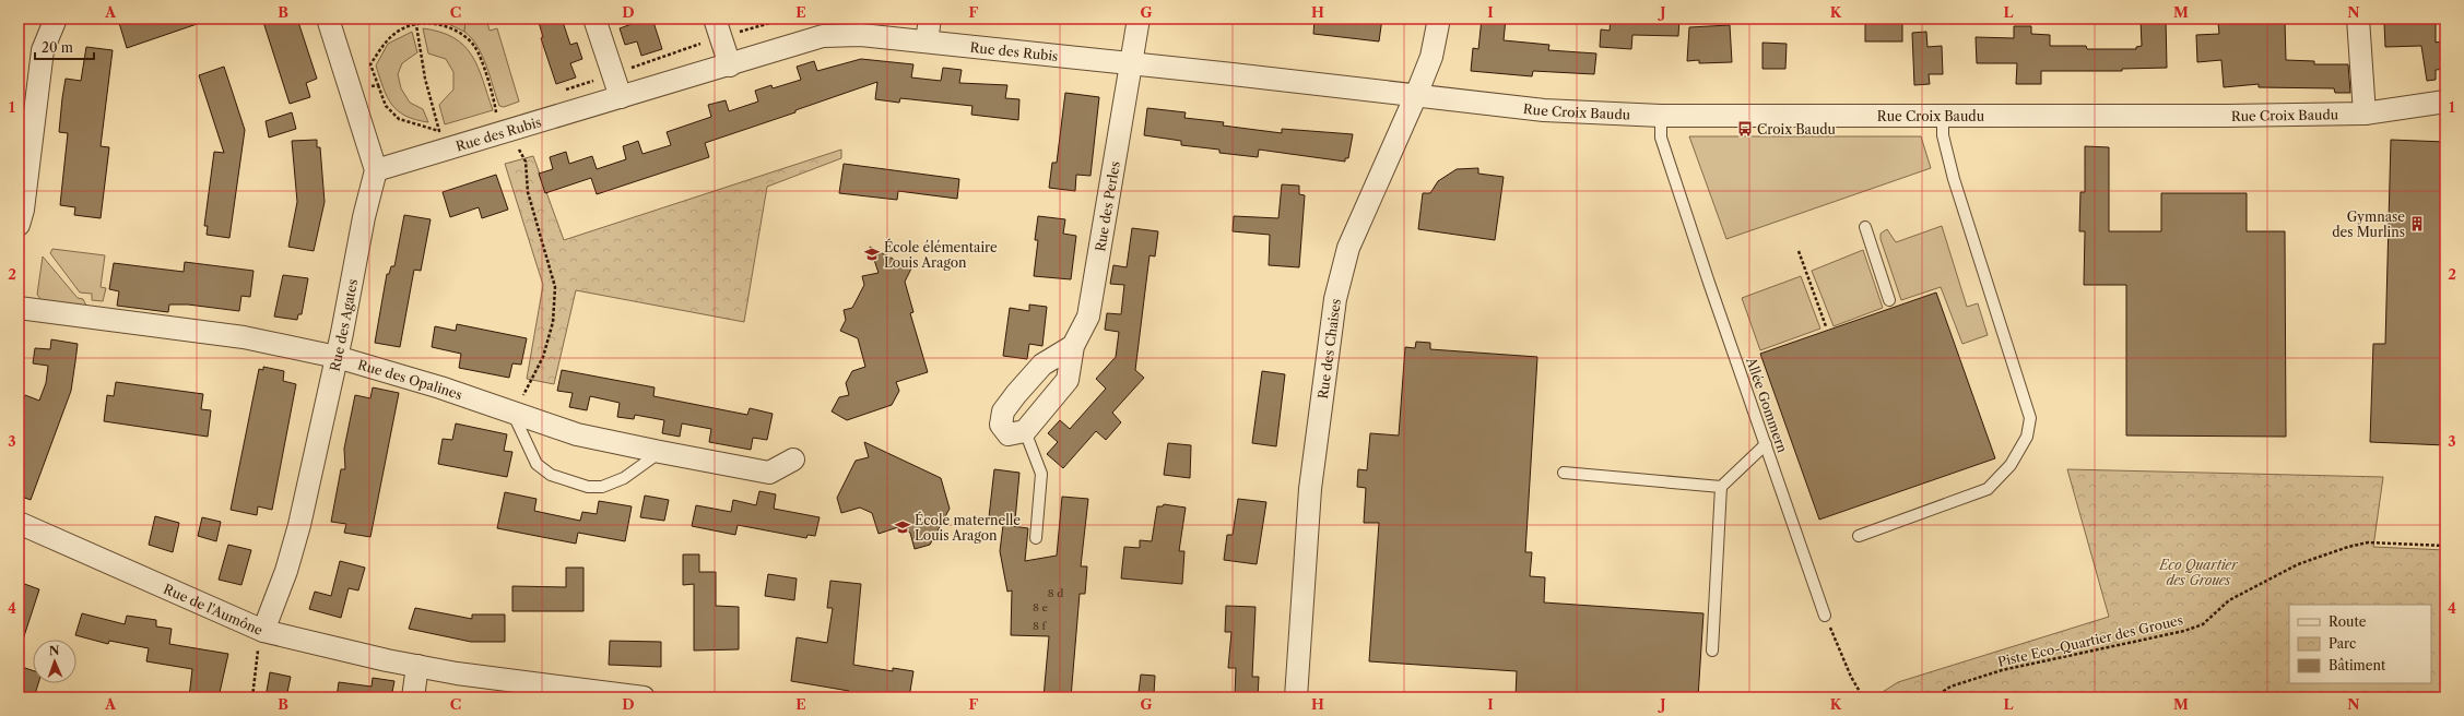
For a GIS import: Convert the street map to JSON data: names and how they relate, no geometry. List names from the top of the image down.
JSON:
{
  "streets": {
    "street": [
      "Rue des Rubis",
      "Rue Croix Baudu",
      "Rue des Perles",
      "Rue des Agates",
      "Rue des Chaises",
      "Rue des Opalines",
      "Rue de l'Aumône"
    ],
    "lane": ["Allée Gommern"],
    "path": ["Piste Eco-Quartier des Groues"]
  },
  "crossings": [
    ["Rue des Rubis", "Rue Croix Baudu"],
    ["Rue des Rubis", "Rue des Perles"],
    ["Rue des Rubis", "Rue des Agates"],
    ["Rue des Rubis", "Rue des Chaises"],
    ["Rue Croix Baudu", "Rue des Chaises"],
    ["Rue Croix Baudu", "Allée Gommern"],
    ["Rue des Agates", "Rue des Opalines"],
    ["Rue des Agates", "Rue de l'Aumône"]
  ],
  "parks": ["Eco Quartier des Groues"],
  "places": {
    "bus stop": ["Croix Baudu"],
    "building": ["Gymnase des Murlins"],
    "school or university": ["École élémentaire Louis Aragon", "École maternelle Louis Aragon"]
  },
  "house_numbers": ["8 d", "8 e", "8 f"],
  "legend": ["Route", "Parc", "Bâtiment"],
  "scale_bar": "20 m",
  "north": "top",
  "grid": {
    "columns": [
      "A",
      "B",
      "C",
      "D",
      "E",
      "F",
      "G",
      "H",
      "I",
      "J",
      "K",
      "L",
      "M",
      "N"
    ],
    "rows": [
      "1",
      "2",
      "3",
      "4"
    ]
  }
}
